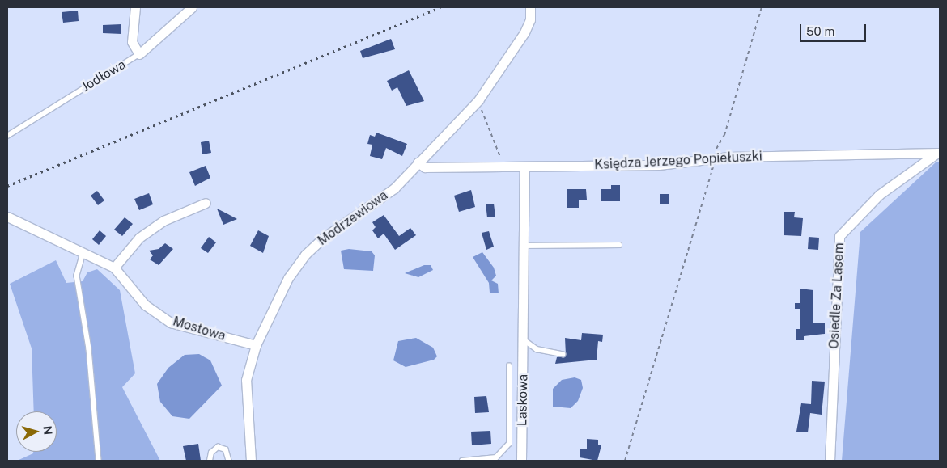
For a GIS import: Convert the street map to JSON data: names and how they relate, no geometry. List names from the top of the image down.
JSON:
{
  "streets": {
    "street": [
      "Jodłowa",
      "Księdza Jerzego Popiełuszki",
      "Modrzewiowa",
      "Osiedle Za Lasem",
      "Mostowa",
      "Laskowa"
    ]
  },
  "crossings": [
    ["Księdza Jerzego Popiełuszki", "Modrzewiowa"],
    ["Księdza Jerzego Popiełuszki", "Osiedle Za Lasem"],
    ["Księdza Jerzego Popiełuszki", "Laskowa"],
    ["Modrzewiowa", "Mostowa"]
  ],
  "scale_bar": "50 m",
  "north": "right"
}
